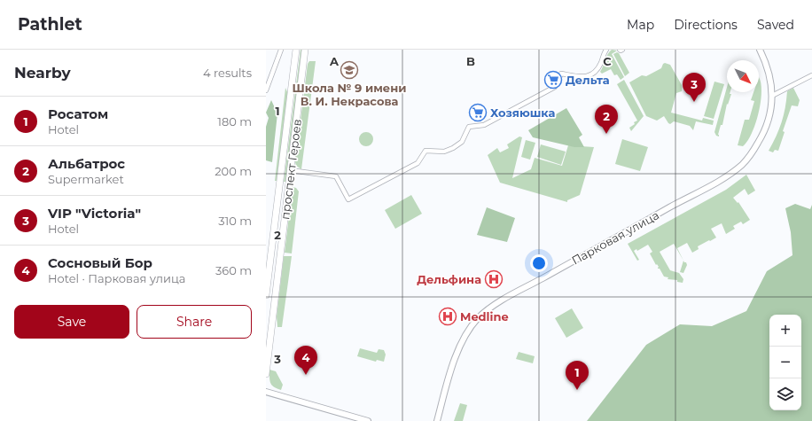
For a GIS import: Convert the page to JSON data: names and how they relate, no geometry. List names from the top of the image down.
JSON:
{
  "streets": {
    "main road": ["проспект Героев"],
    "street": ["Парковая улица"]
  },
  "places": {
    "school or university": ["Школа № 9 имени В. И. Некрасова"],
    "supermarket": ["Дельта", "Хозяюшка"],
    "hospital": ["Дельфина", "Medline"]
  },
  "north": "bottom right",
  "page": {
    "header": "Pathlet",
    "nav": ["Map", "Directions", "Saved"],
    "heading": ["Nearby", "4 results"],
    "pins": [
      "3",
      "2",
      "4",
      "1"
    ],
    "list": [
      {
        "mark": "1",
        "name": "Росатом",
        "note": "Hotel",
        "value": "180 m"
      },
      {
        "mark": "2",
        "name": "Альбатрос",
        "note": "Supermarket",
        "value": "200 m"
      },
      {
        "mark": "3",
        "name": "VIP \"Victoria\"",
        "note": "Hotel",
        "value": "310 m"
      },
      {
        "mark": "4",
        "name": "Сосновый Бор",
        "note": "Hotel · Парковая улица",
        "value": "360 m"
      }
    ],
    "buttons": ["Save", "Share"],
    "map_buttons": ["+", "−"]
  },
  "grid": {
    "columns": ["A", "B", "C"],
    "rows": ["1", "2", "3"]
  }
}
